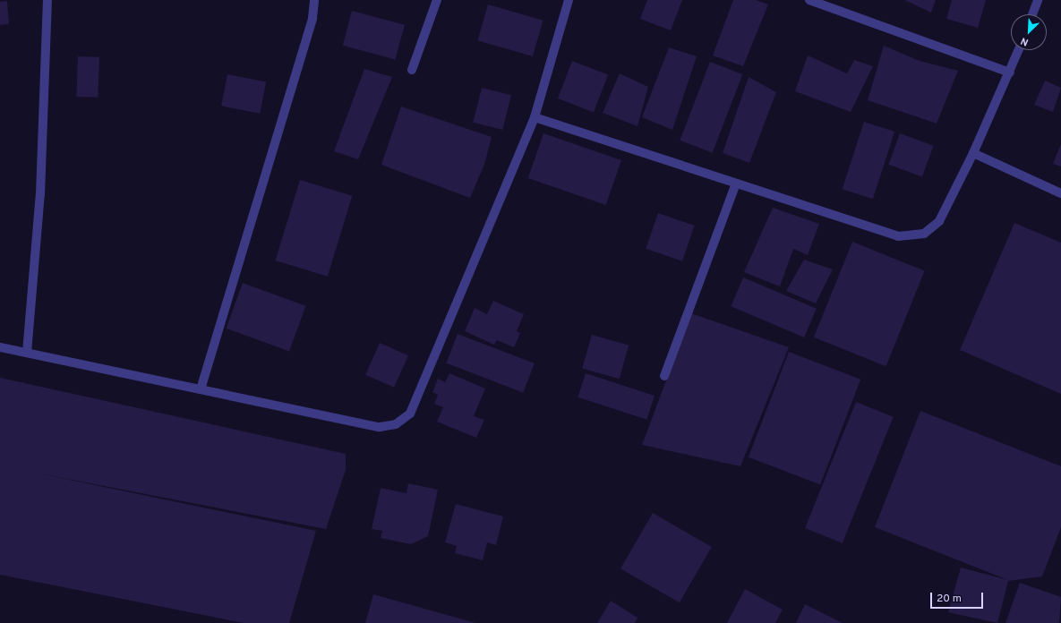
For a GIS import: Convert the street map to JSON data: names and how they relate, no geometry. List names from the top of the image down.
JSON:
{
  "scale_bar": "20 m",
  "north": "bottom left"
}
